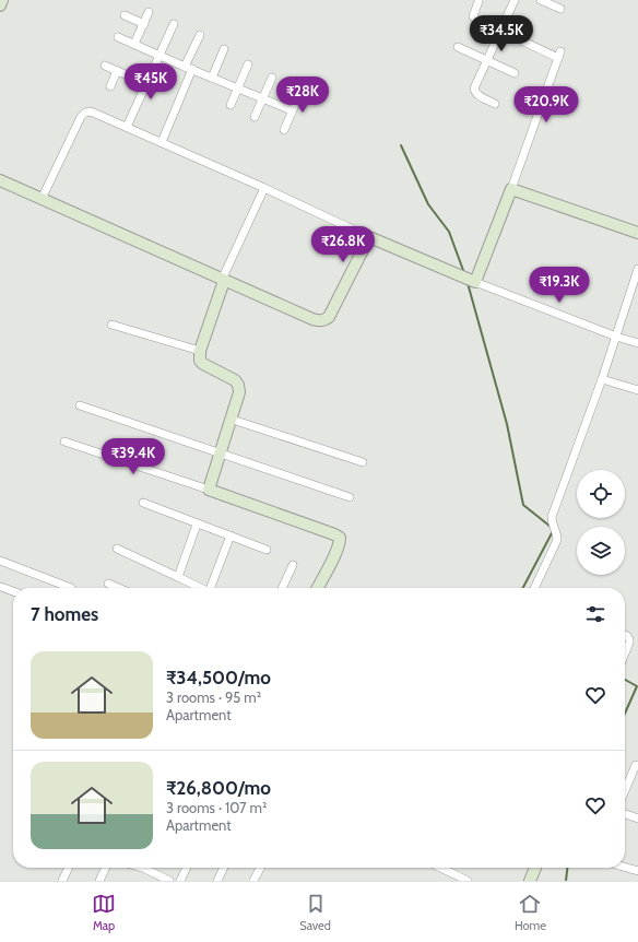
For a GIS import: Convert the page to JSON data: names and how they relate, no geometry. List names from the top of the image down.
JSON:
{
  "page": {
    "price": [
      "₹34.5K",
      "₹45K",
      "₹28K",
      "₹20.9K",
      "₹26.8K",
      "₹19.3K",
      "₹39.4K"
    ],
    "heading": "7 homes",
    "list": [
      {
        "name": "₹34,500/mo",
        "note": "3 rooms · 95 m² · Apartment"
      },
      {
        "name": "₹26,800/mo",
        "note": "3 rooms · 107 m² · Apartment"
      }
    ],
    "tabs": ["Map", "Saved", "Home"]
  }
}
